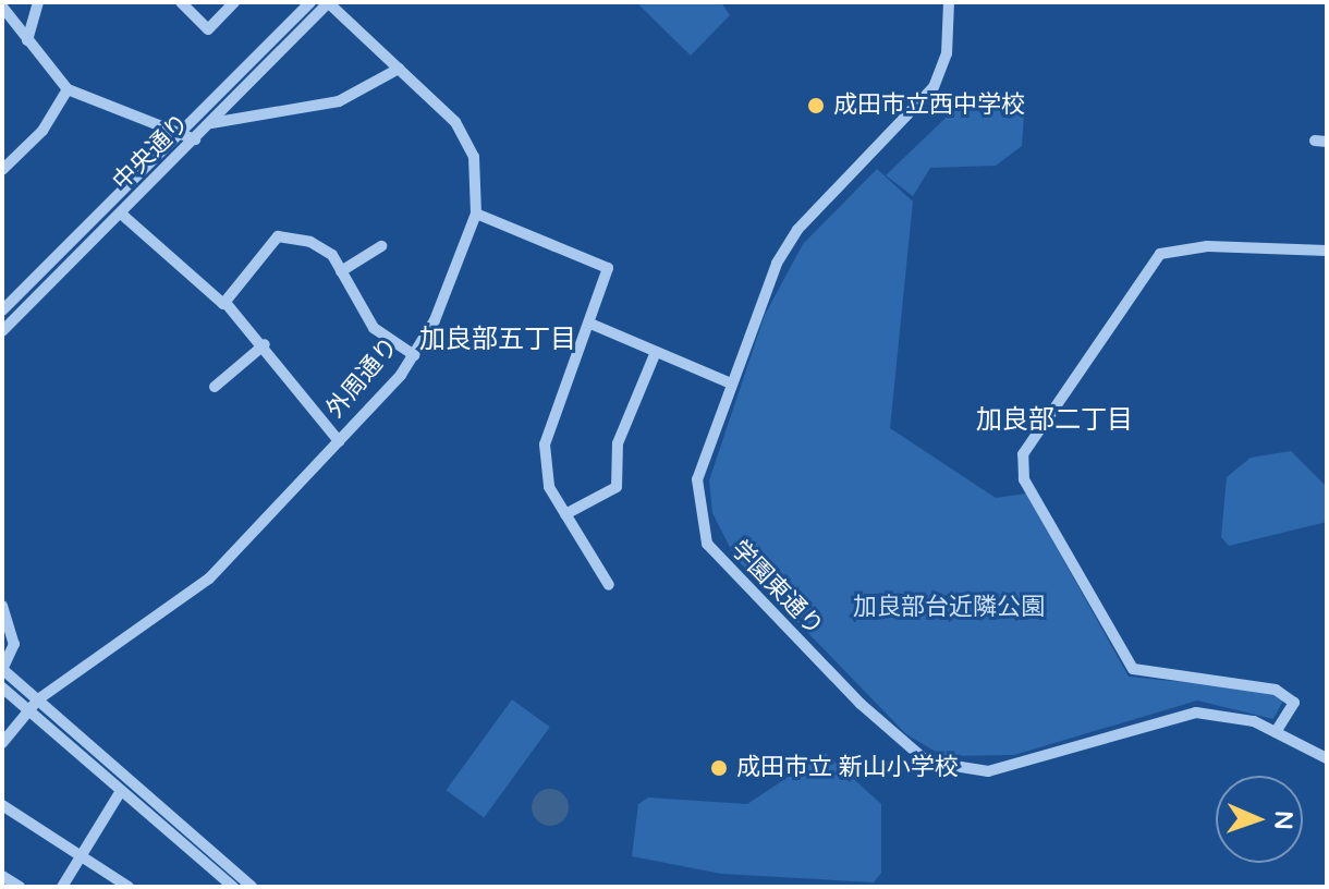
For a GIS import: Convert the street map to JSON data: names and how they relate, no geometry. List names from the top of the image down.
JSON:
{
  "streets": {
    "street": ["中央通り", "外周通り", "学園東通り"]
  },
  "crossings": [
    ["中央通り", "外周通り"]
  ],
  "districts": ["加良部五丁目", "加良部二丁目"],
  "parks": ["加良部台近隣公園"],
  "places": ["成田市立西中学校", "成田市立 新山小学校"],
  "north": "right"
}
